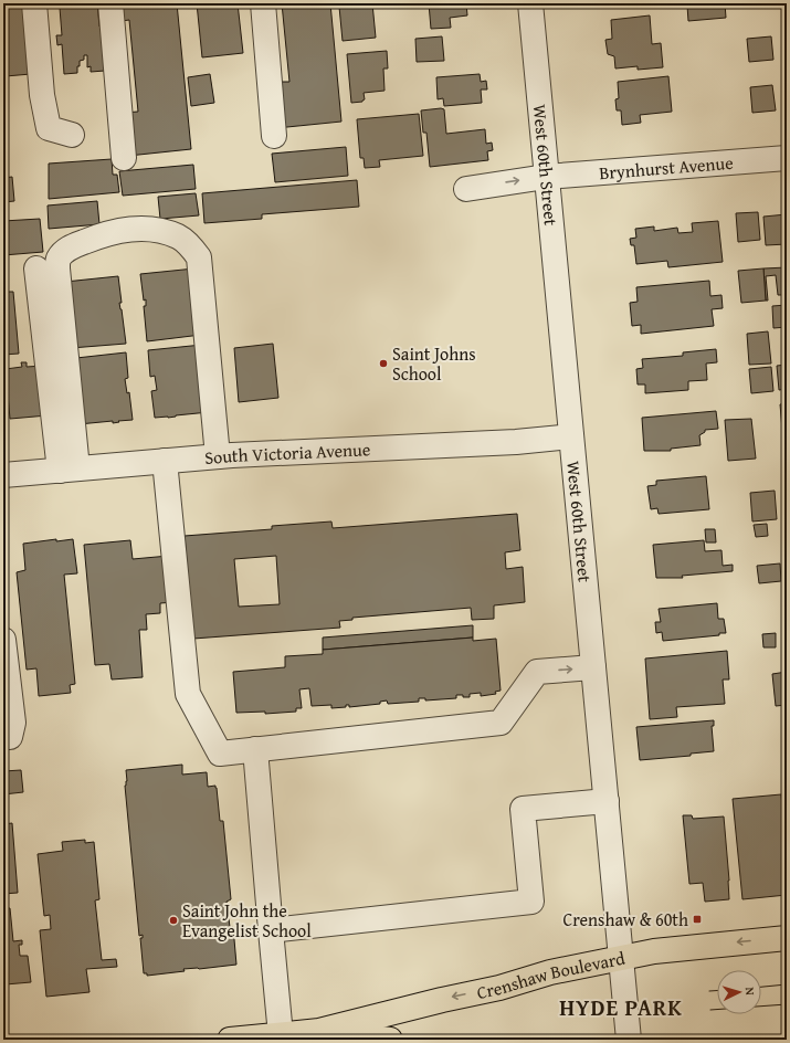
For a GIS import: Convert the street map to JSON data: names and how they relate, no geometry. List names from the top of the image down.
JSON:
{
  "streets": {
    "main road": ["Crenshaw Boulevard"],
    "street": ["West 60th Street", "Brynhurst Avenue", "South Victoria Avenue"]
  },
  "crossings": [
    ["West 60th Street", "Brynhurst Avenue"],
    ["West 60th Street", "South Victoria Avenue"],
    ["West 60th Street", "Crenshaw Boulevard"]
  ],
  "one_way": ["Crenshaw Boulevard"],
  "districts": ["HYDE PARK"],
  "places": {
    "other": ["Saint Johns School", "Saint John the Evangelist School"],
    "transit": ["Crenshaw & 60th"]
  },
  "north": "right"
}
